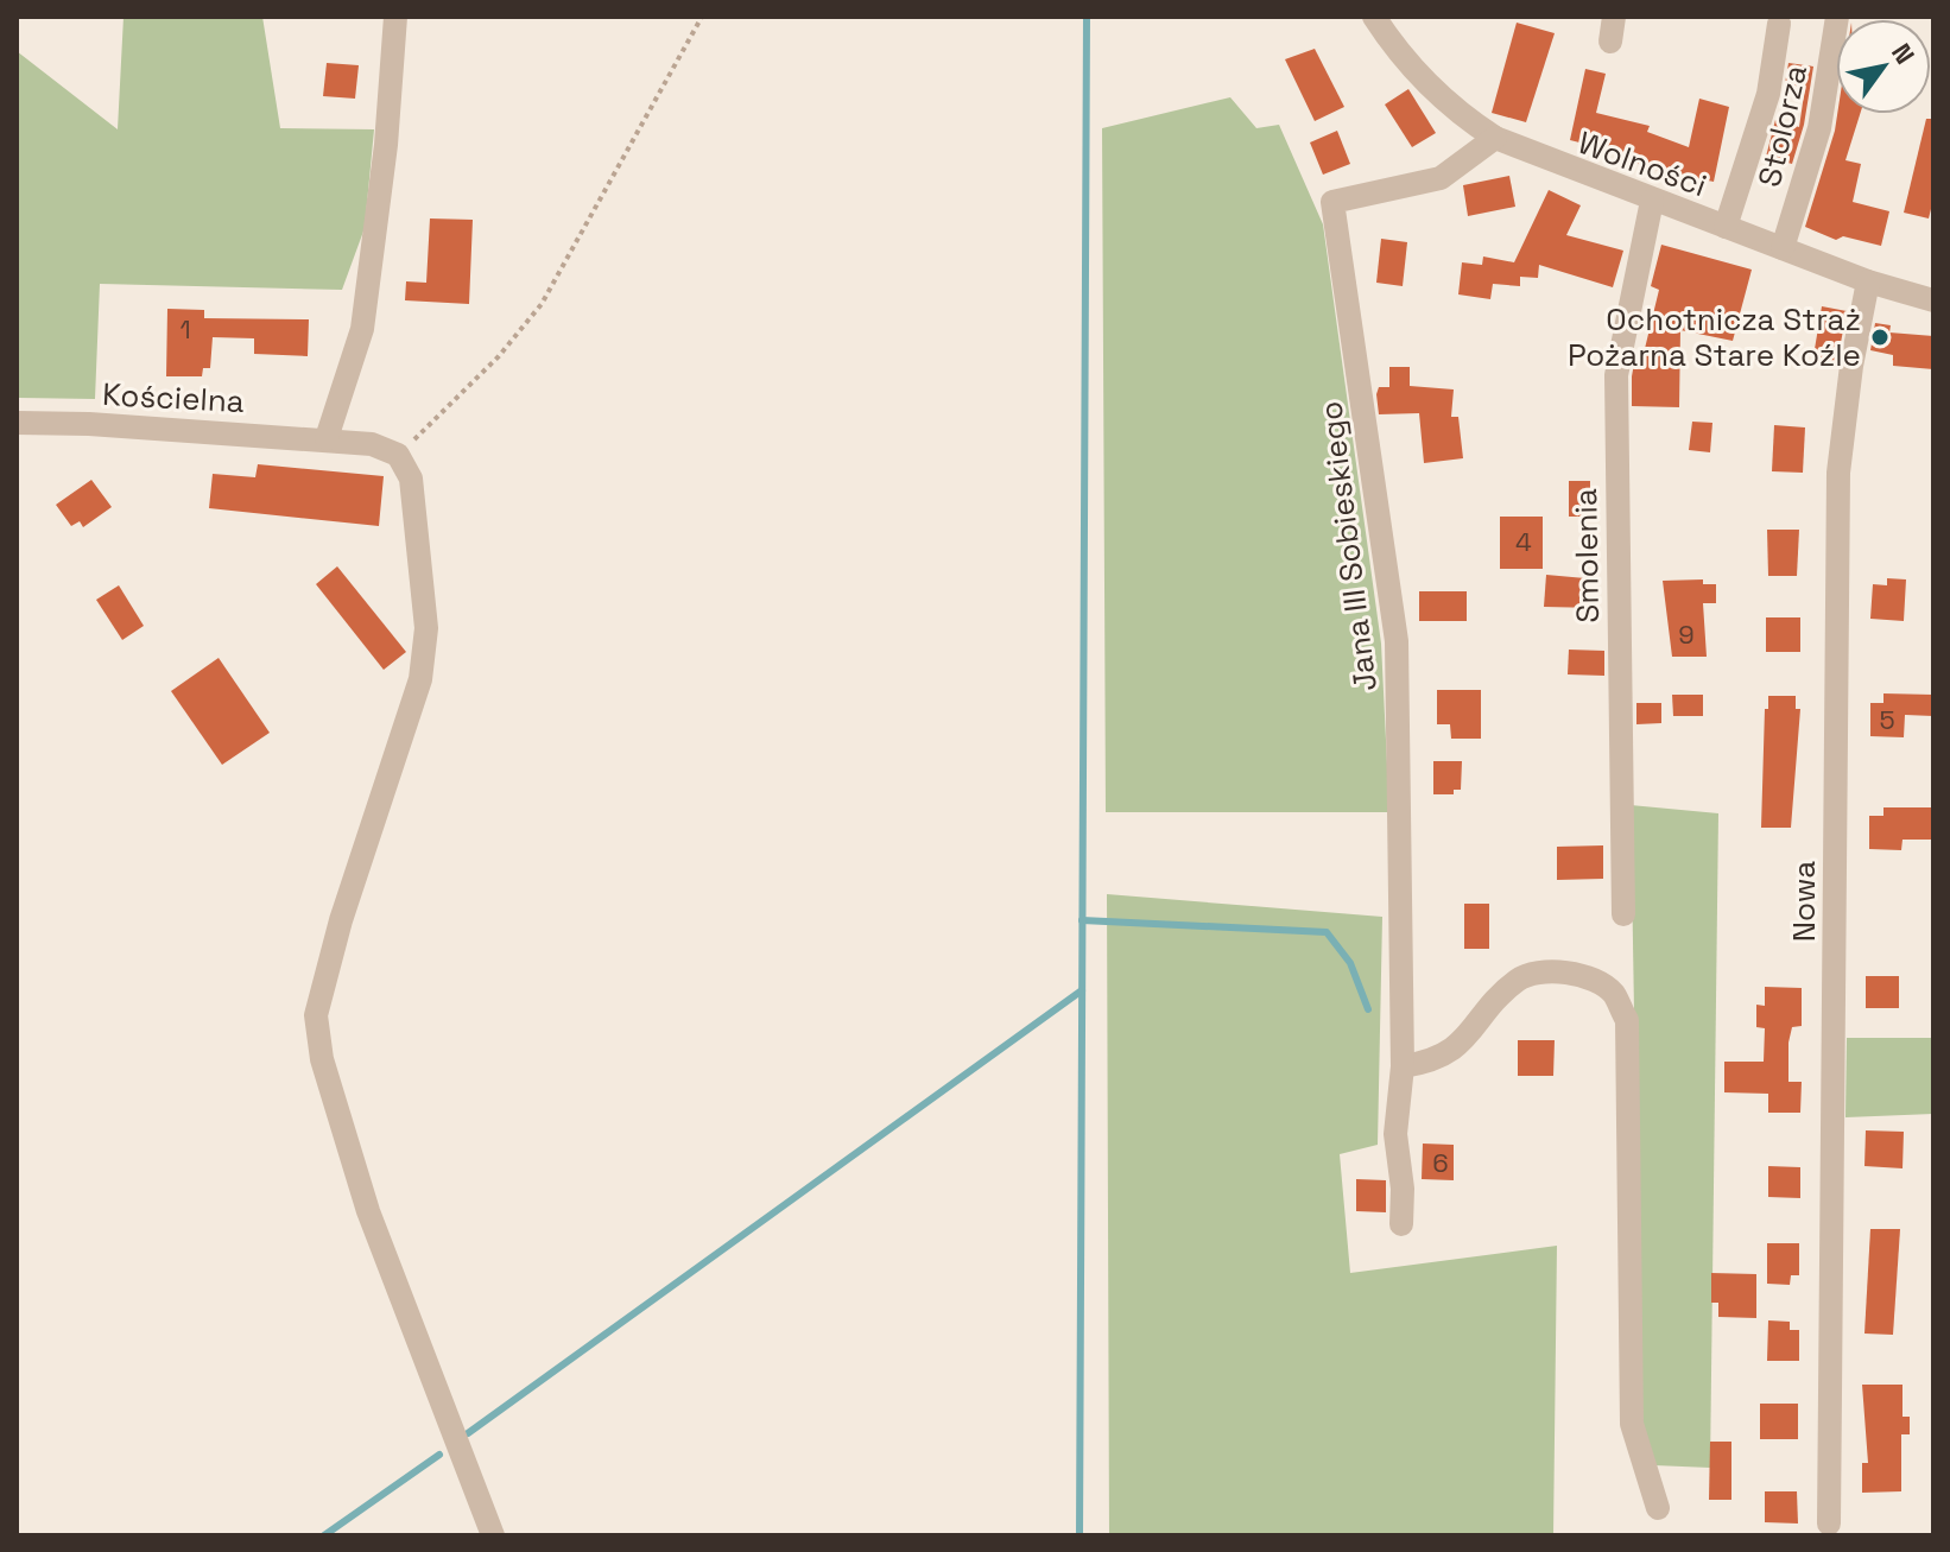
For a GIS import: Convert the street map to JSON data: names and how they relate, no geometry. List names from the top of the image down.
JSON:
{
  "streets": {
    "street": [
      "Stolorza",
      "Wolności",
      "Kościelna",
      "Jana III Sobieskiego",
      "Smolenia",
      "Nowa"
    ]
  },
  "crossings": [
    ["Stolorza", "Wolności"],
    ["Wolności", "Jana III Sobieskiego"],
    ["Wolności", "Smolenia"],
    ["Wolności", "Nowa"]
  ],
  "places": ["Ochotnicza Straż Pożarna Stare Koźle"],
  "house_numbers": [
    "1",
    "4",
    "9",
    "5",
    "6"
  ],
  "north": "top right"
}
